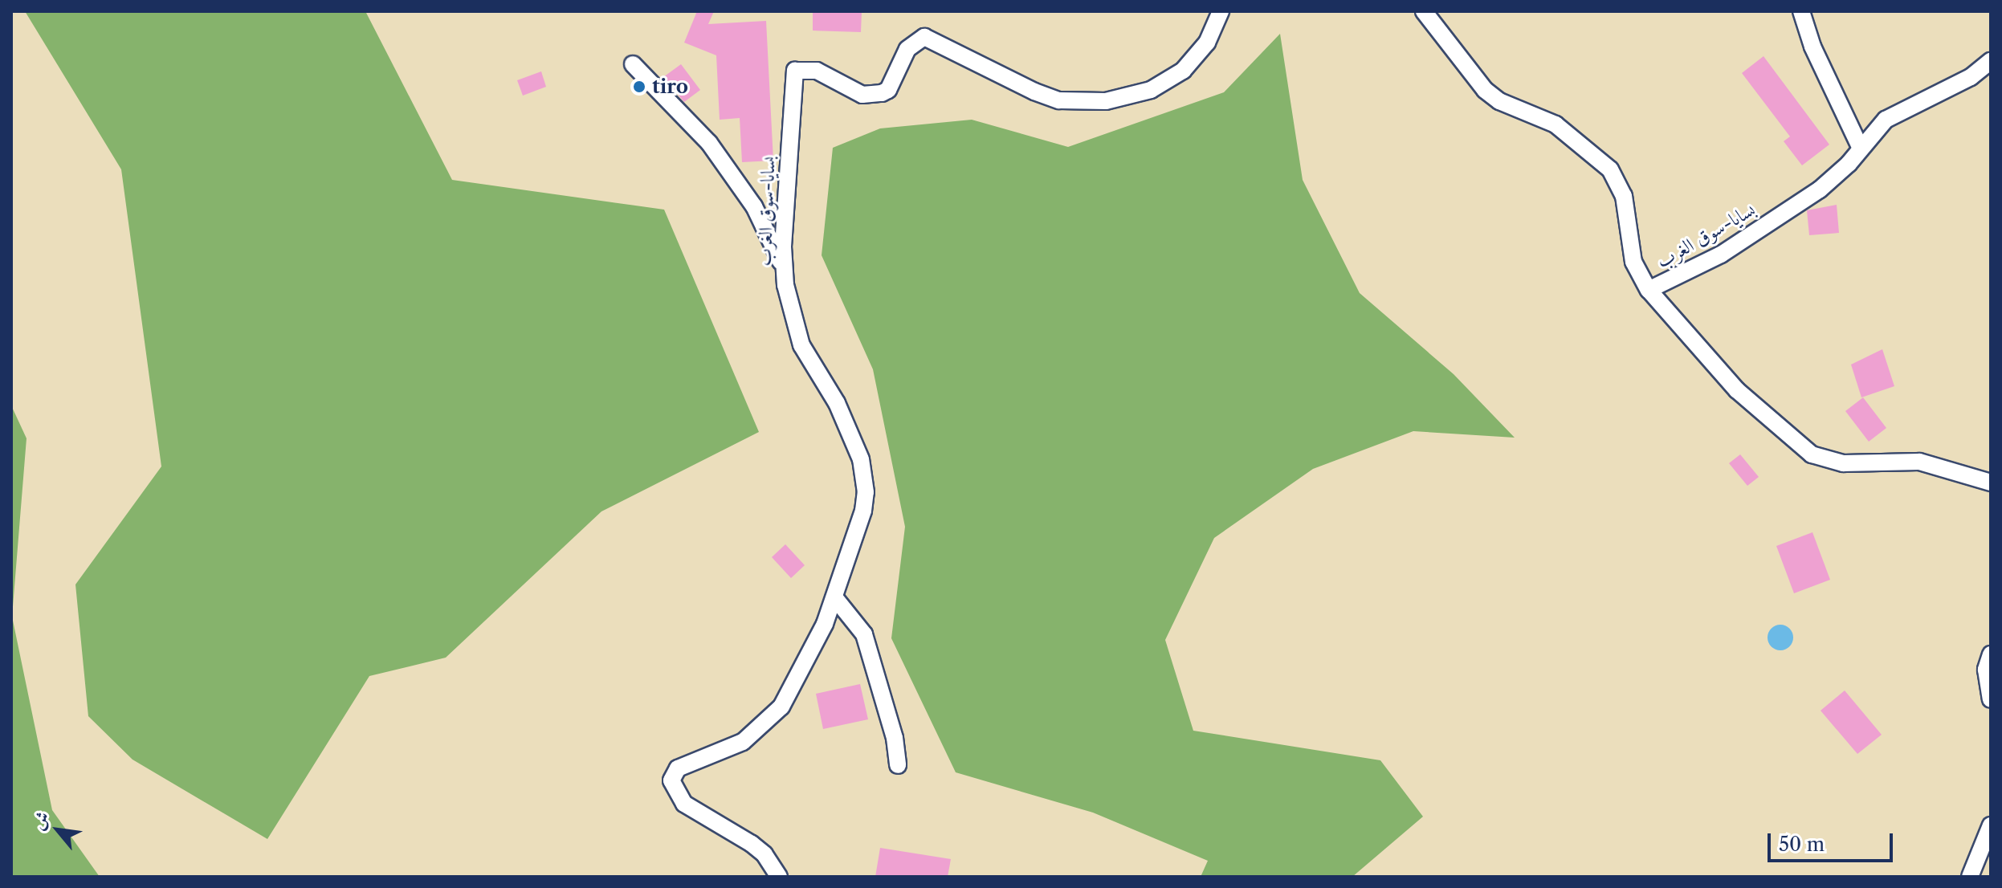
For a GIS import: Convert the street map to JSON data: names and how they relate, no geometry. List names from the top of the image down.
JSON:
{
  "streets": {
    "street": ["بسايا-سوق الغرب"]
  },
  "places": ["tiro"],
  "scale_bar": "50 m",
  "north": "top left"
}
